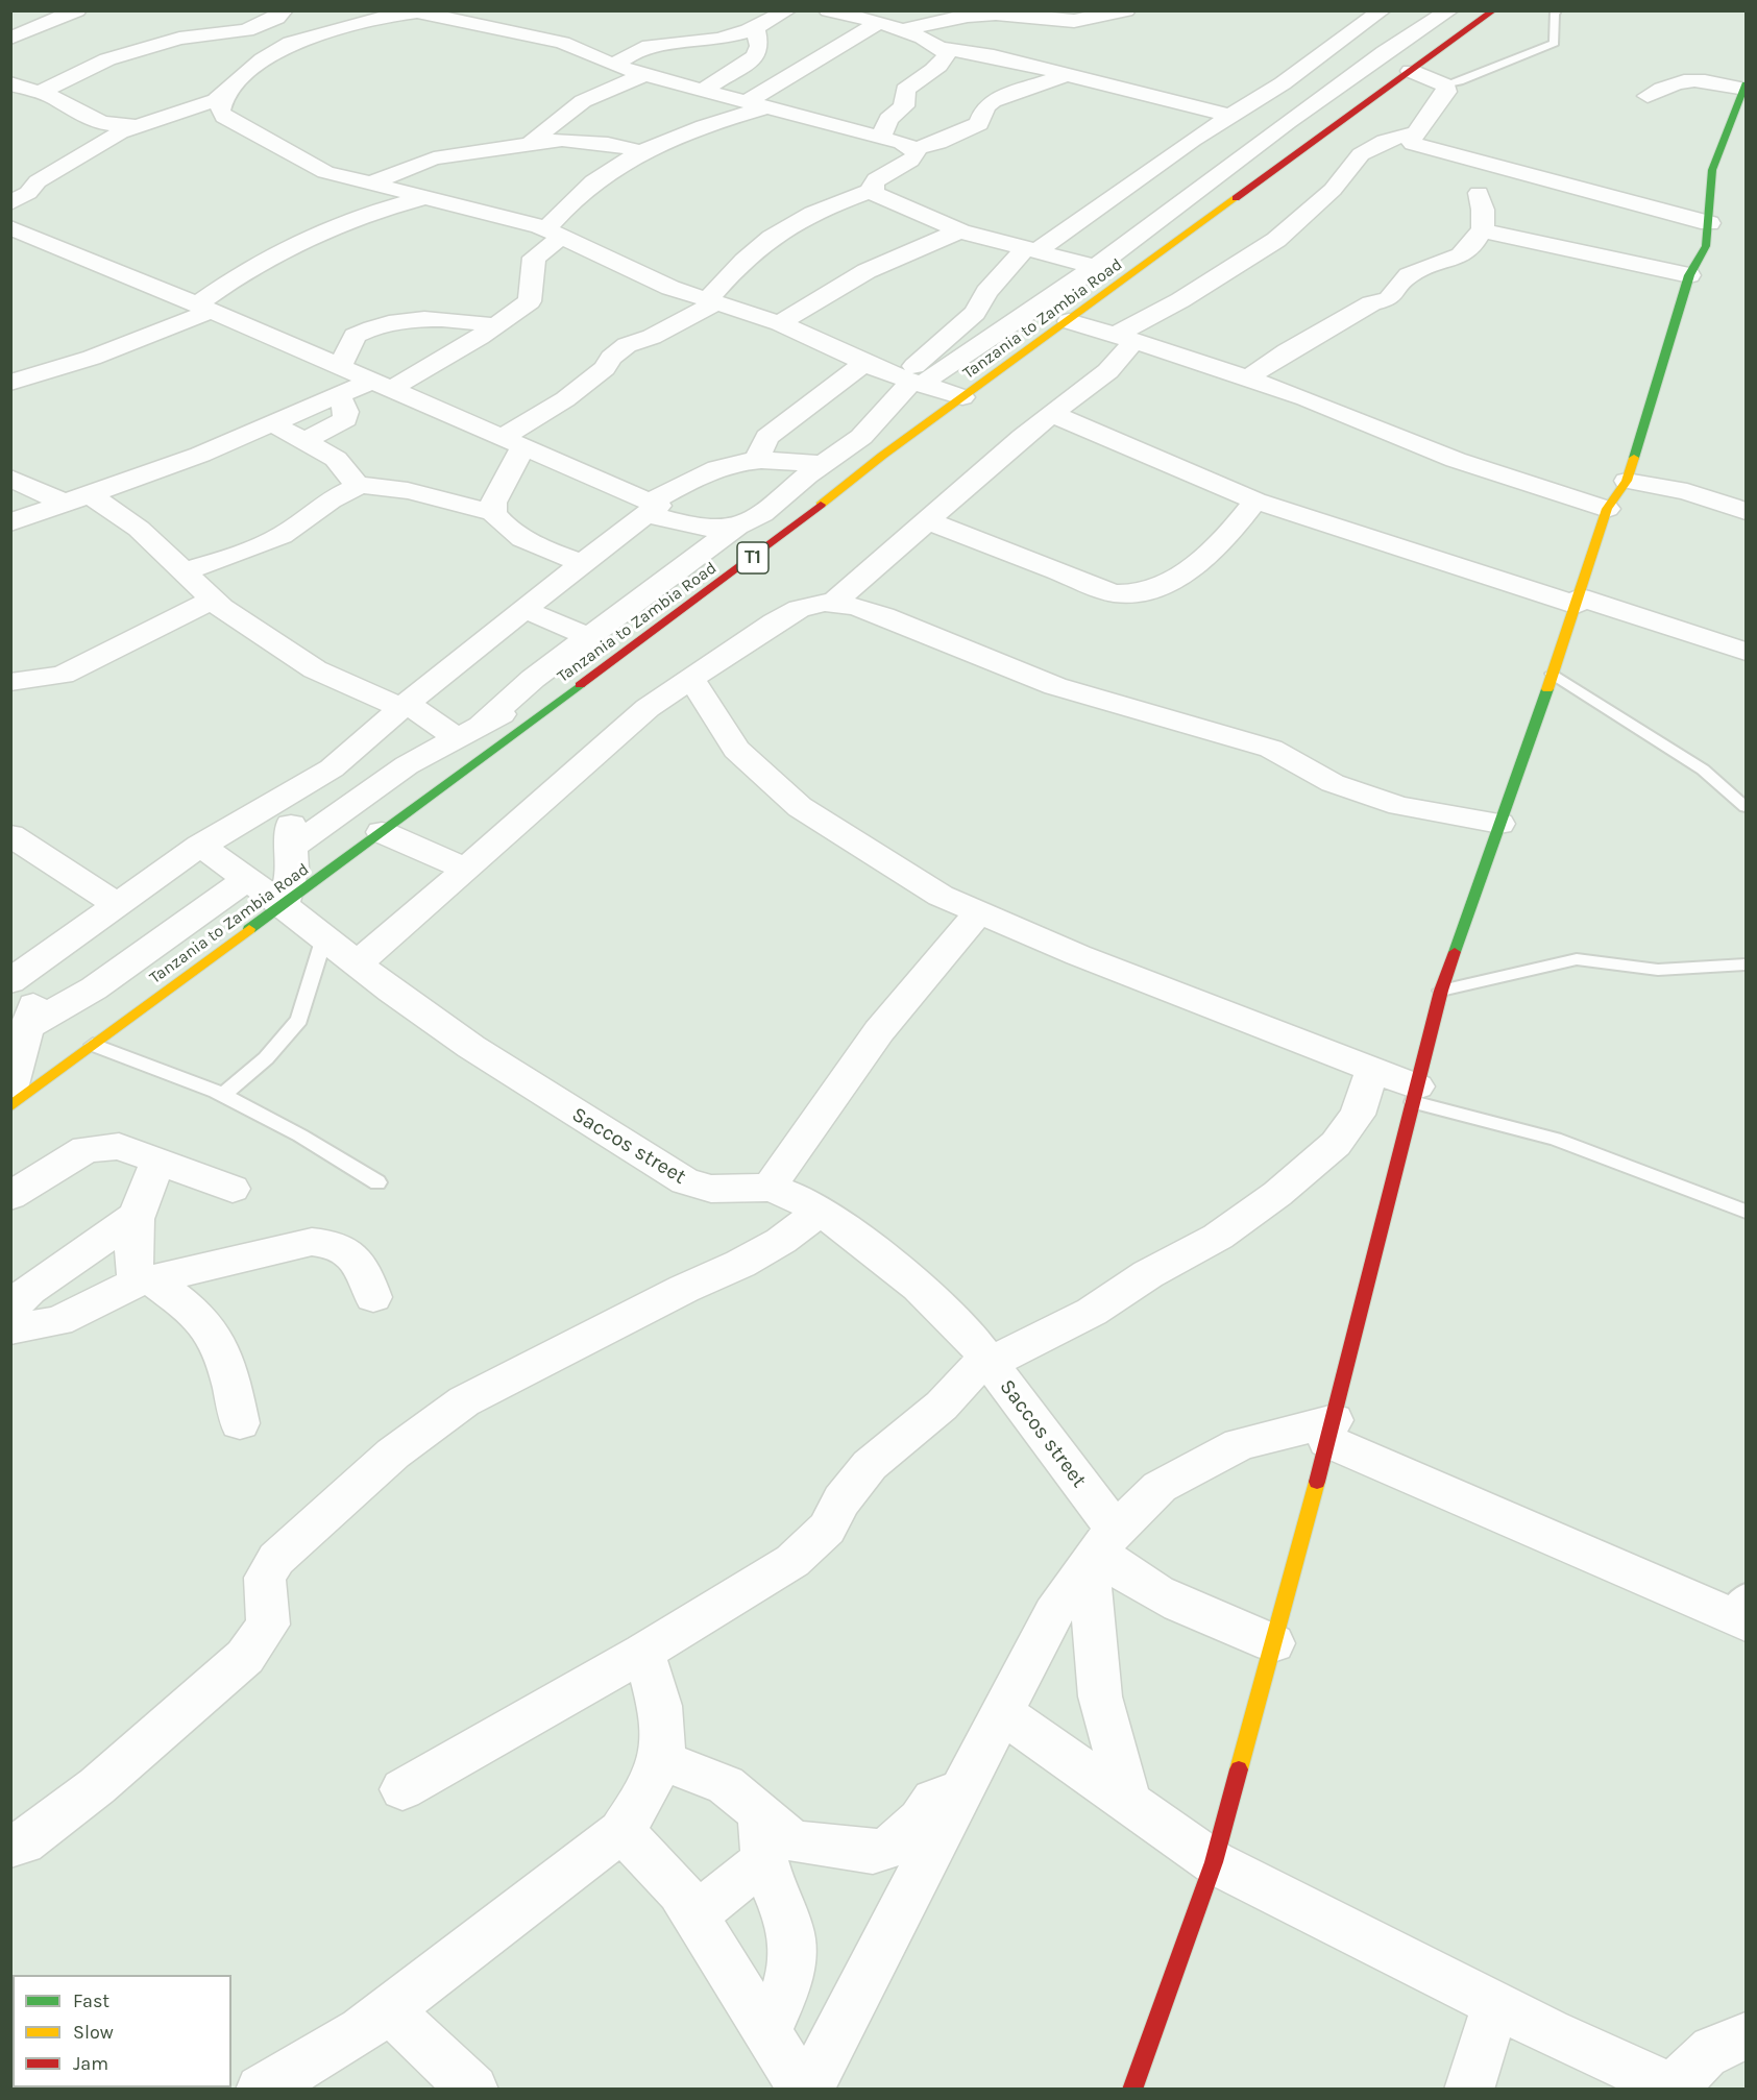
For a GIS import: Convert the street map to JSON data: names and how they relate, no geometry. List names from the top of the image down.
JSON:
{
  "streets": {
    "main road": ["Tanzania to Zambia Road", "T1"],
    "street": ["Saccos street"]
  },
  "crossings": [
    ["Tanzania to Zambia Road", "Saccos street"]
  ],
  "legend": ["Fast", "Slow", "Jam"]
}
